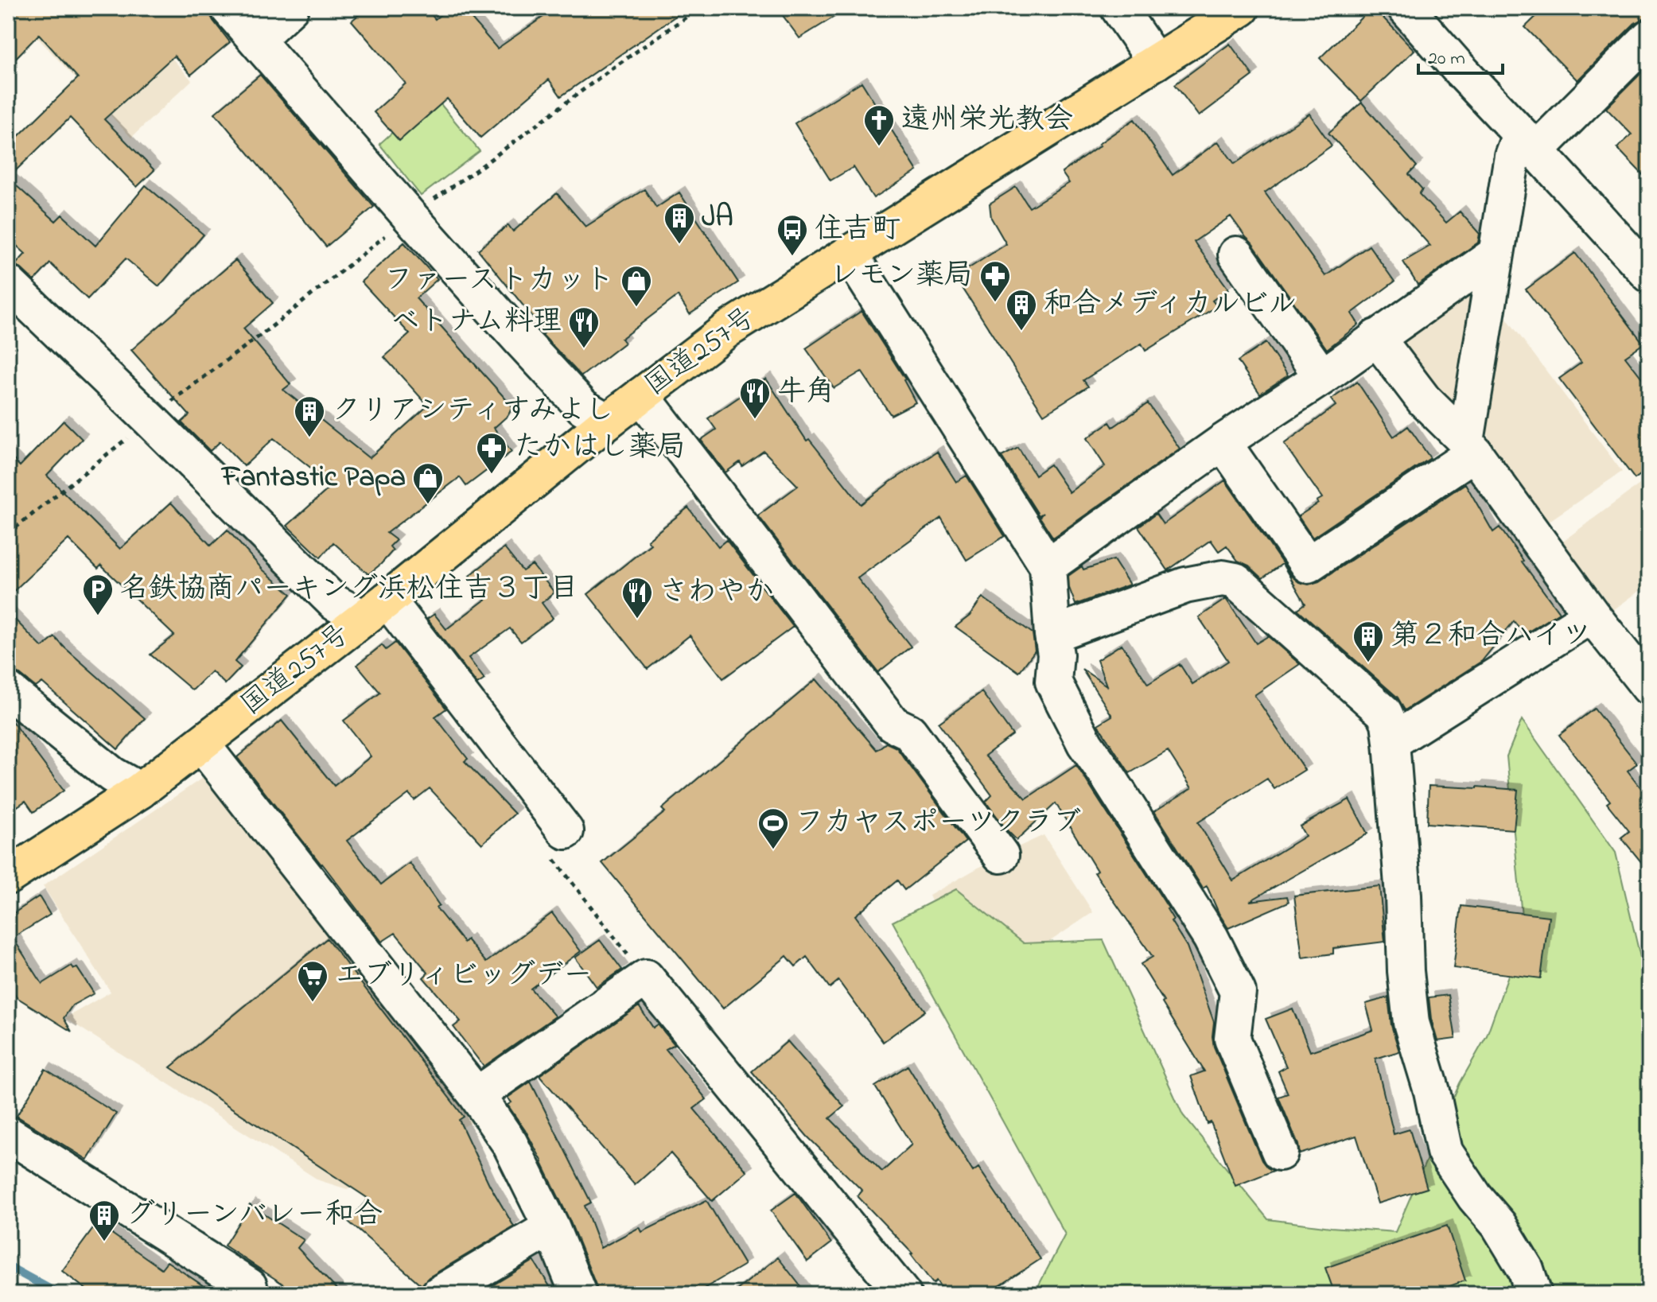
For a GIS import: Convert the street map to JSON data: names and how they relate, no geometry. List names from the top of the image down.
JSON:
{
  "streets": {
    "highway": ["国道257号"]
  },
  "places": {
    "church": ["遠州栄光教会"],
    "building": [
      "JA",
      "和合メディカルビル",
      "クリアシティすみよし",
      "第２和合ハイツ",
      "グリーンバレー和合"
    ],
    "bus stop": ["住吉町"],
    "pharmacy": ["レモン薬局", "たかはし薬局"],
    "shop": ["ファーストカット", "Fantastic Papa"],
    "restaurant": ["ベトナム料理", "牛角", "さわやか"],
    "parking": ["名鉄協商パーキング浜松住吉３丁目"],
    "sports": ["フカヤスポーツクラブ"],
    "supermarket": ["エブリィビッグデー"]
  },
  "scale_bar": "20 m"
}
